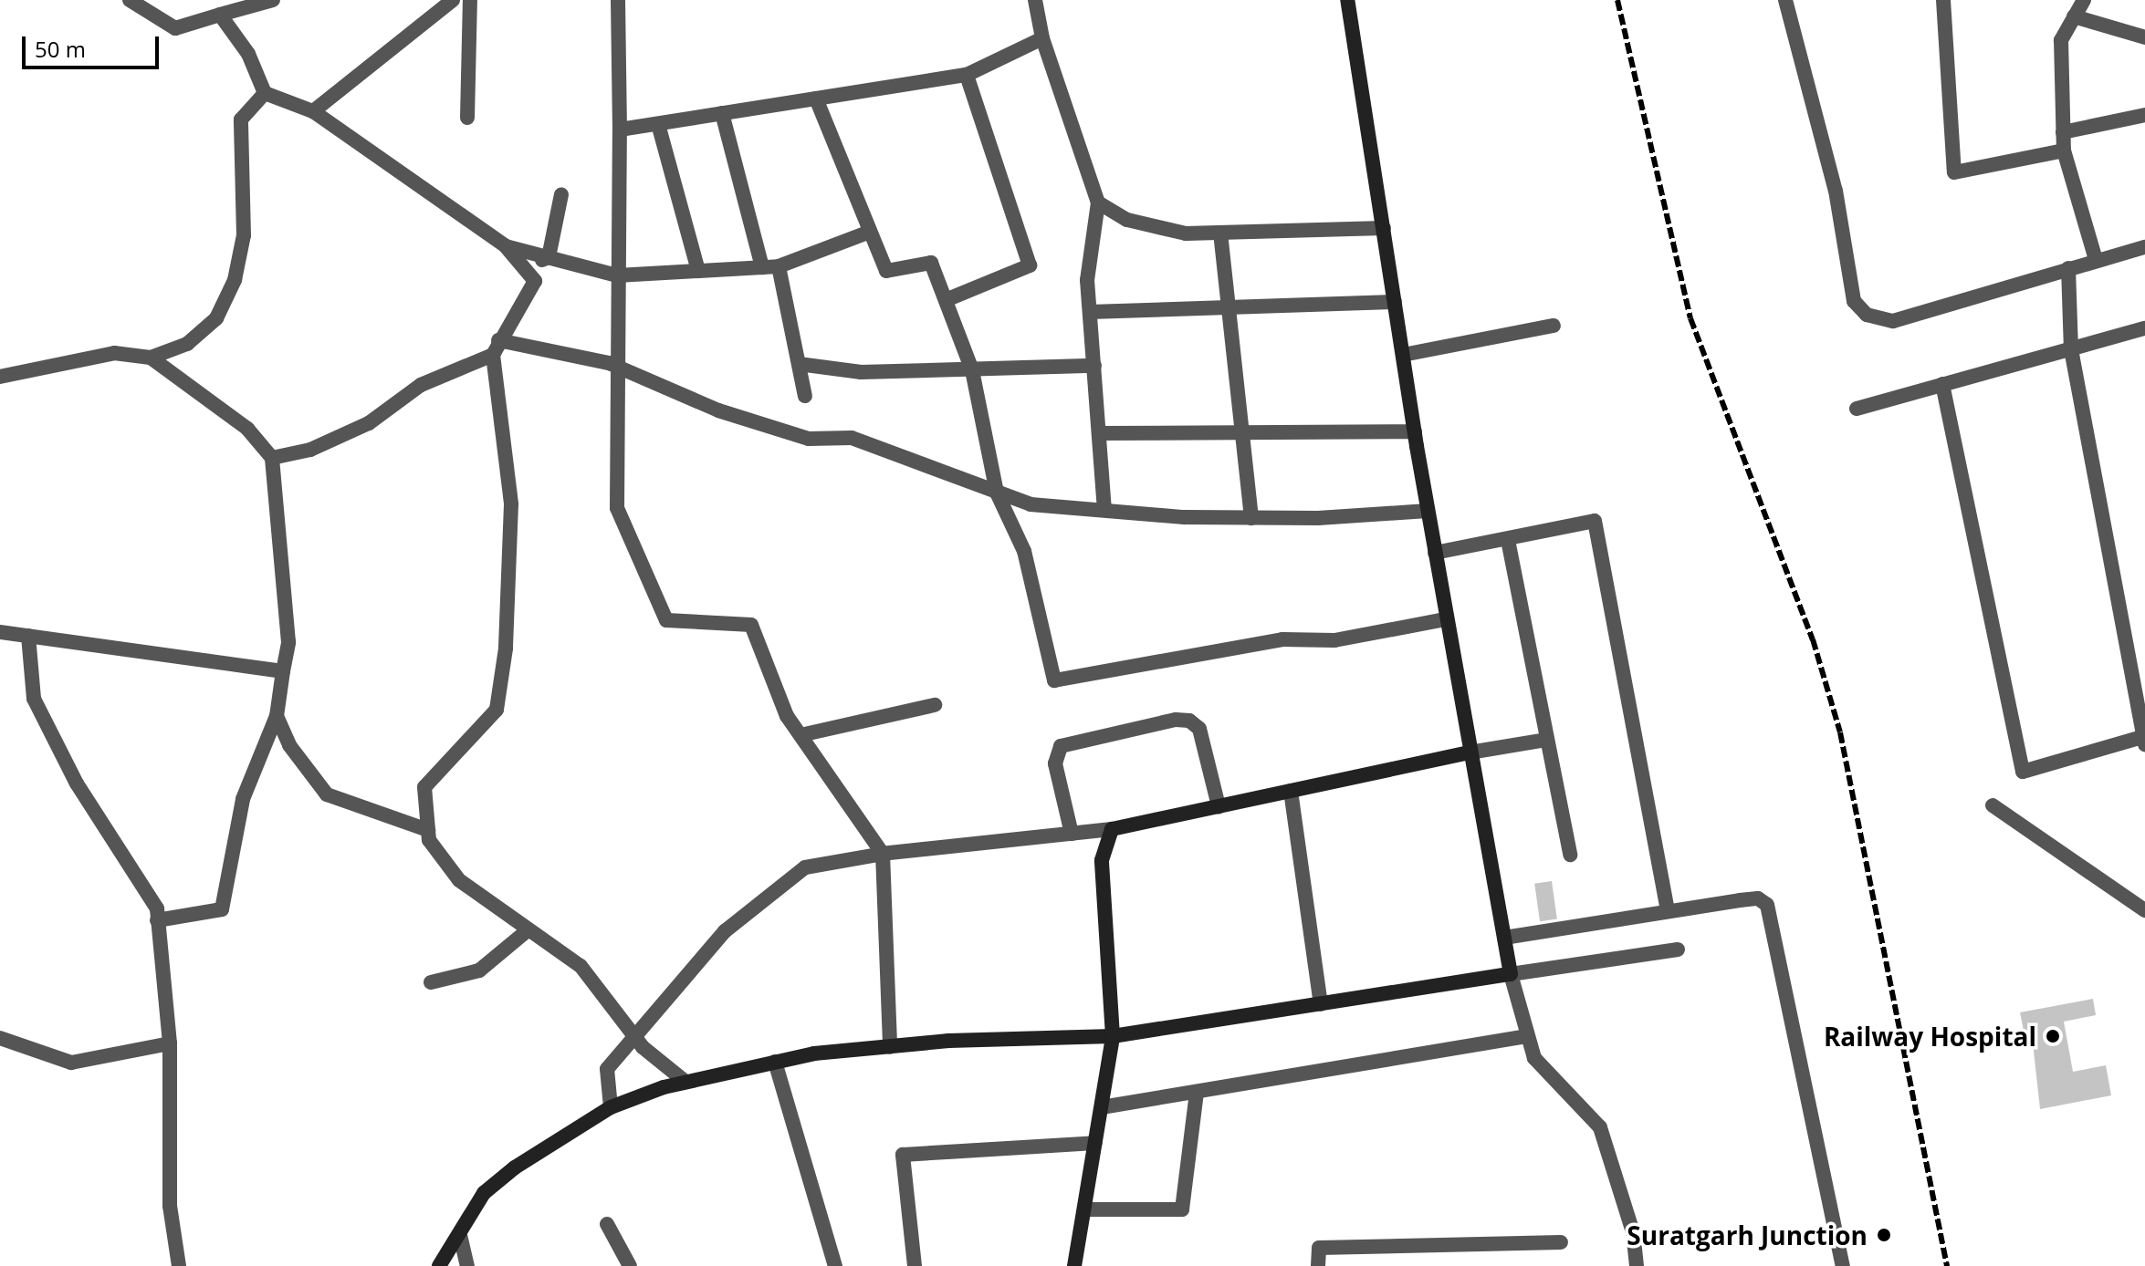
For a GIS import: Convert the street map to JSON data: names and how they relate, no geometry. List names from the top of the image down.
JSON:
{
  "places": ["Railway Hospital", "Suratgarh Junction"],
  "scale_bar": "50 m"
}
